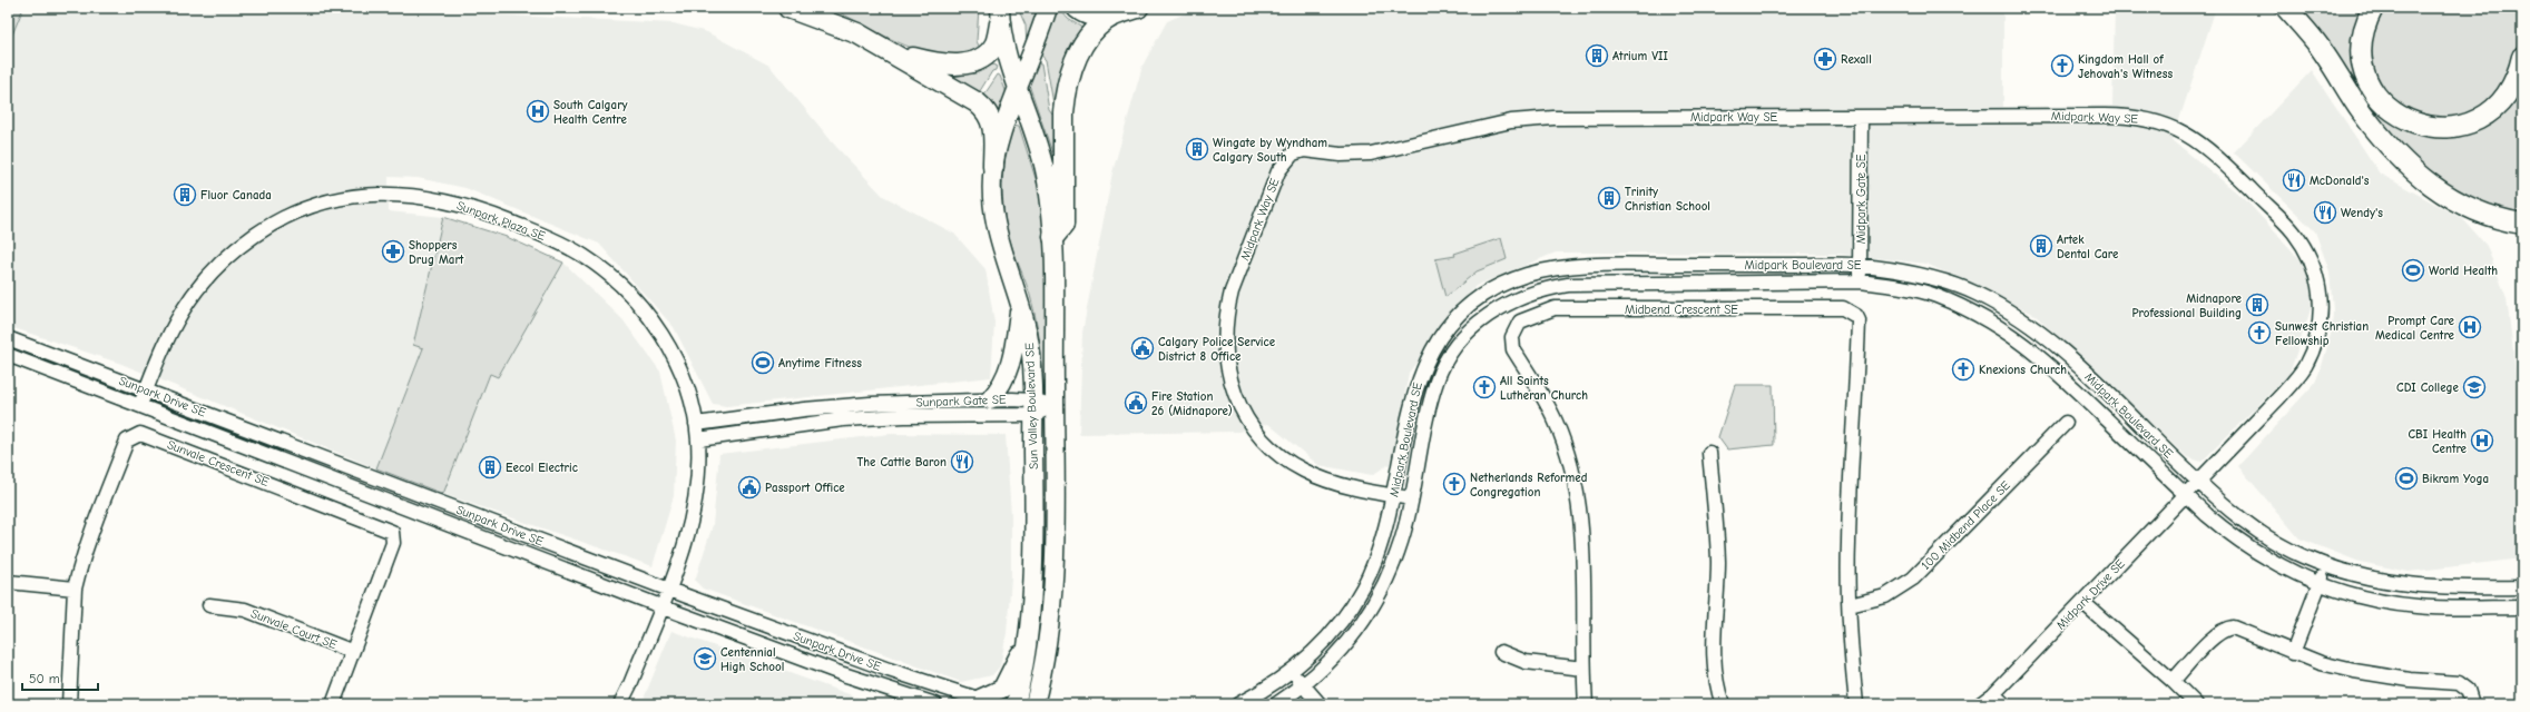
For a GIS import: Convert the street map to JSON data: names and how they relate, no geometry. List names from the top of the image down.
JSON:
{
  "streets": {
    "main road": ["Sun Valley Boulevard SE"],
    "street": [
      "Midpark Way SE",
      "Midpark Gate SE",
      "Sunpark Plaza SE",
      "Midpark Boulevard SE",
      "Midbend Crescent SE",
      "Sunpark Drive SE",
      "Sunpark Gate SE",
      "Sunvale Crescent SE",
      "100 Midbend Place SE",
      "Midpark Drive SE",
      "Sunvale Court SE"
    ]
  },
  "crossings": [
    ["Midpark Way SE", "Midpark Gate SE"],
    ["Midpark Way SE", "Midpark Boulevard SE"],
    ["Midpark Way SE", "Midpark Drive SE"],
    ["Midpark Gate SE", "Midpark Boulevard SE"],
    ["Sunpark Plaza SE", "Sunpark Drive SE"],
    ["Sunpark Plaza SE", "Sunpark Gate SE"],
    ["Midpark Boulevard SE", "Midpark Drive SE"],
    ["Midbend Crescent SE", "100 Midbend Place SE"],
    ["Sunpark Gate SE", "Sun Valley Boulevard SE"],
    ["Sunvale Crescent SE", "Sunvale Court SE"]
  ],
  "places": {
    "building": [
      "Atrium VII",
      "Wingate by Wyndham Calgary South",
      "Fluor Canada",
      "Trinity Christian School",
      "Artek Dental Care",
      "Midnapore Professional Building",
      "Eecol Electric"
    ],
    "pharmacy": ["Rexall", "Shoppers Drug Mart"],
    "church": [
      "Kingdom Hall of Jehovah's Witness",
      "Sunwest Christian Fellowship",
      "Knexions Church",
      "All Saints Lutheran Church",
      "Netherlands Reformed Congregation"
    ],
    "hospital": ["South Calgary Health Centre", "Prompt Care Medical Centre", "CBI Health Centre"],
    "restaurant": ["McDonald's", "Wendy's", "The Cattle Baron"],
    "sports": ["World Health", "Anytime Fitness", "Bikram Yoga"],
    "public building": ["Calgary Police Service District 8 Office", "Fire Station 26 (Midnapore)", "Passport Office"],
    "school or university": ["CDI College", "Centennial High School"]
  },
  "scale_bar": "50 m"
}
